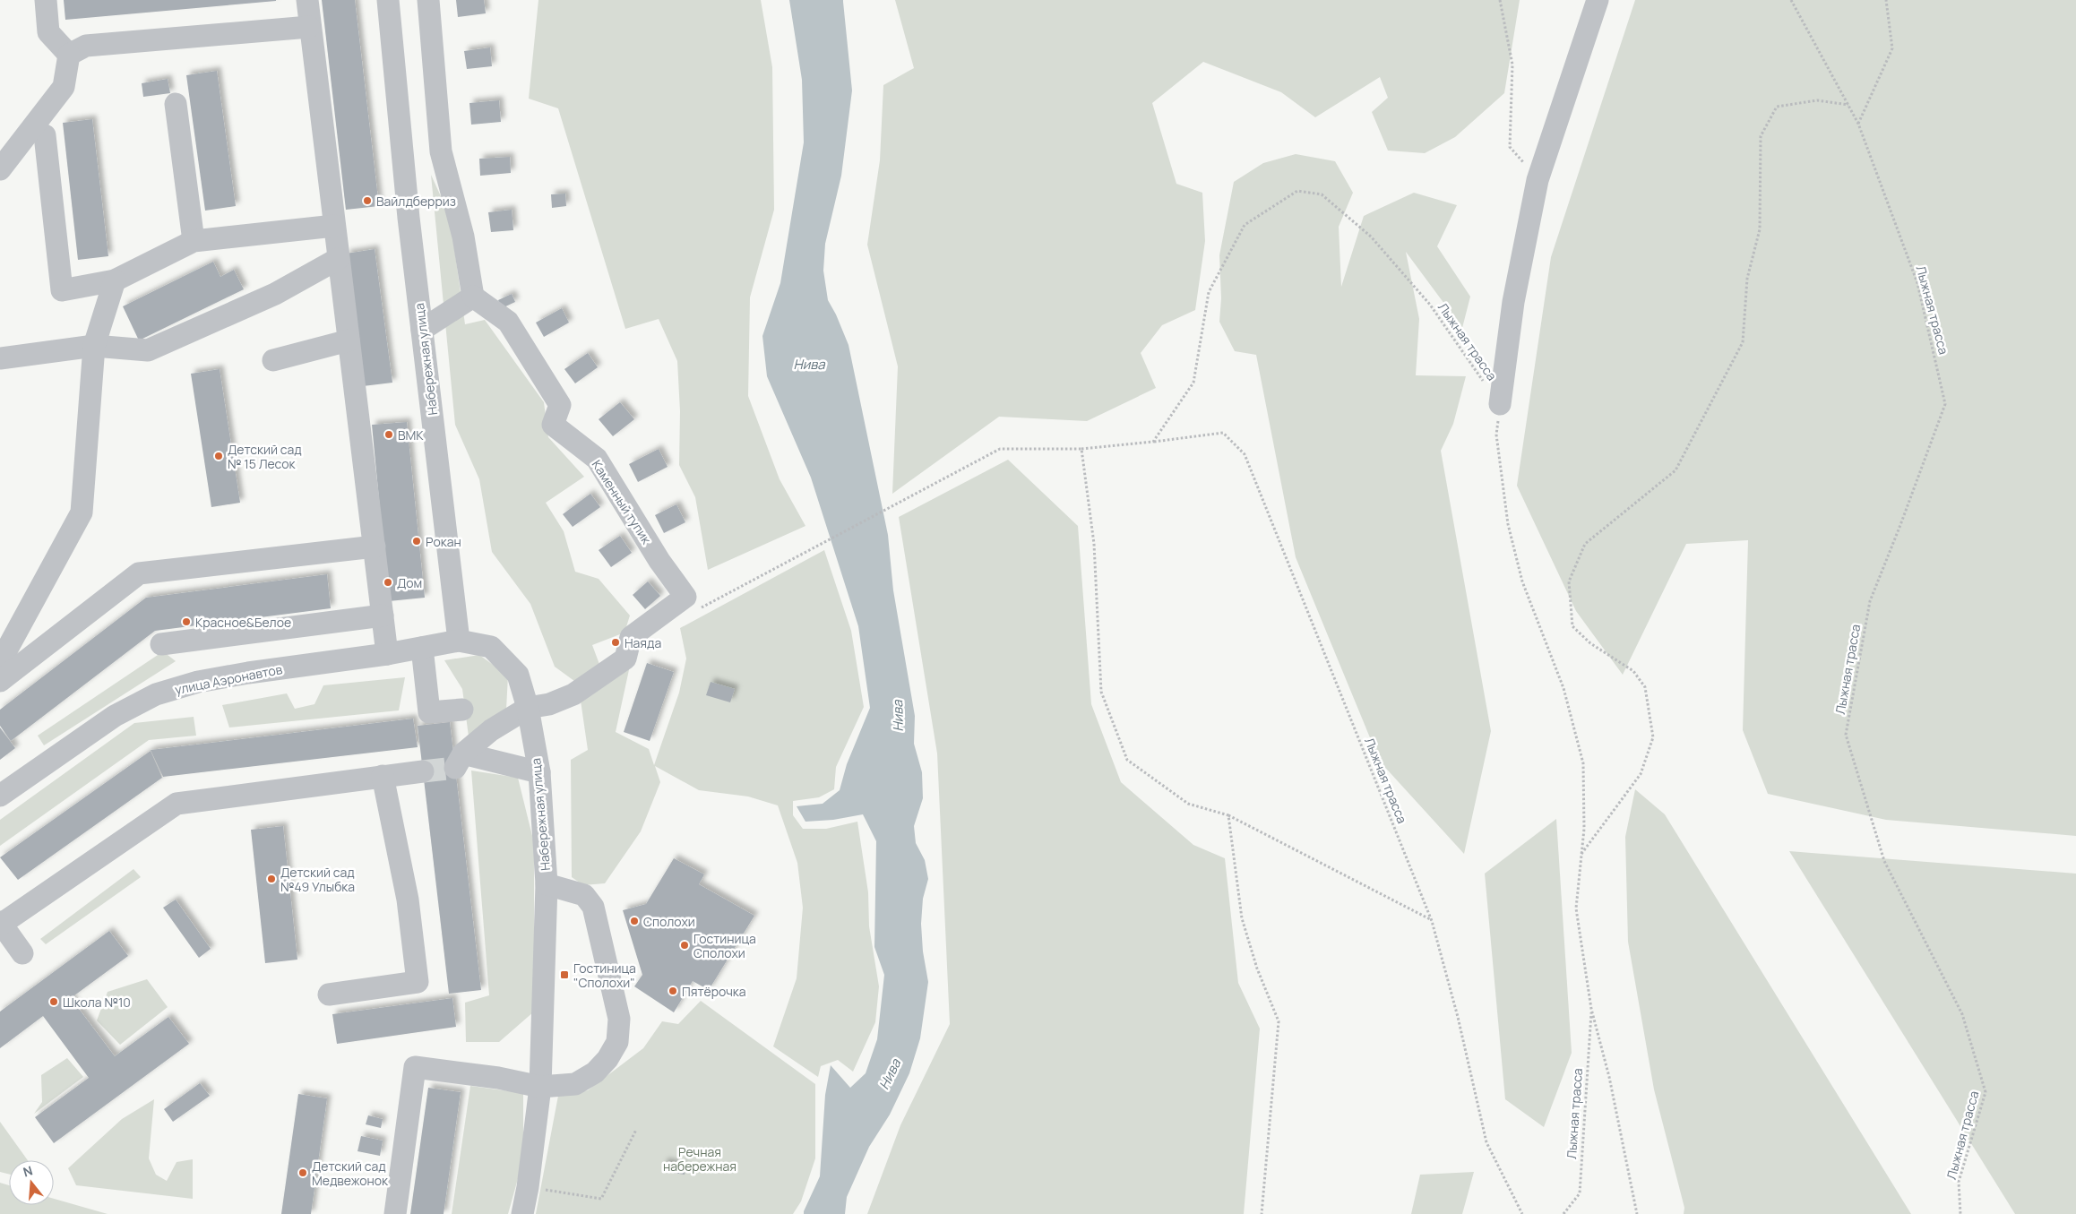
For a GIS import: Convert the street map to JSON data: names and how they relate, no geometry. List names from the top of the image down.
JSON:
{
  "streets": {
    "street": ["Набережная улица", "Каменный тупик", "улица Аэронавтов"],
    "path": ["Лыжная трасса"]
  },
  "crossings": [
    ["Лыжная трасса", "Каменный тупик"],
    ["Набережная улица", "улица Аэронавтов"]
  ],
  "water": ["Нива"],
  "parks": ["Речная набережная"],
  "places": {
    "other": [
      "Вайлдберриз",
      "ВМК",
      "Детский сад № 15 Лесок",
      "Рокан",
      "Дом",
      "Красное&Белое",
      "Наяда",
      "Детский сад №49 Улыбка",
      "Сполохи",
      "Гостиница Сполохи",
      "Пятёрочка",
      "Школа №10",
      "Детский сад Медвежонок"
    ],
    "transit": ["Гостиница \"Сполохи\""]
  },
  "north": "top"
}
